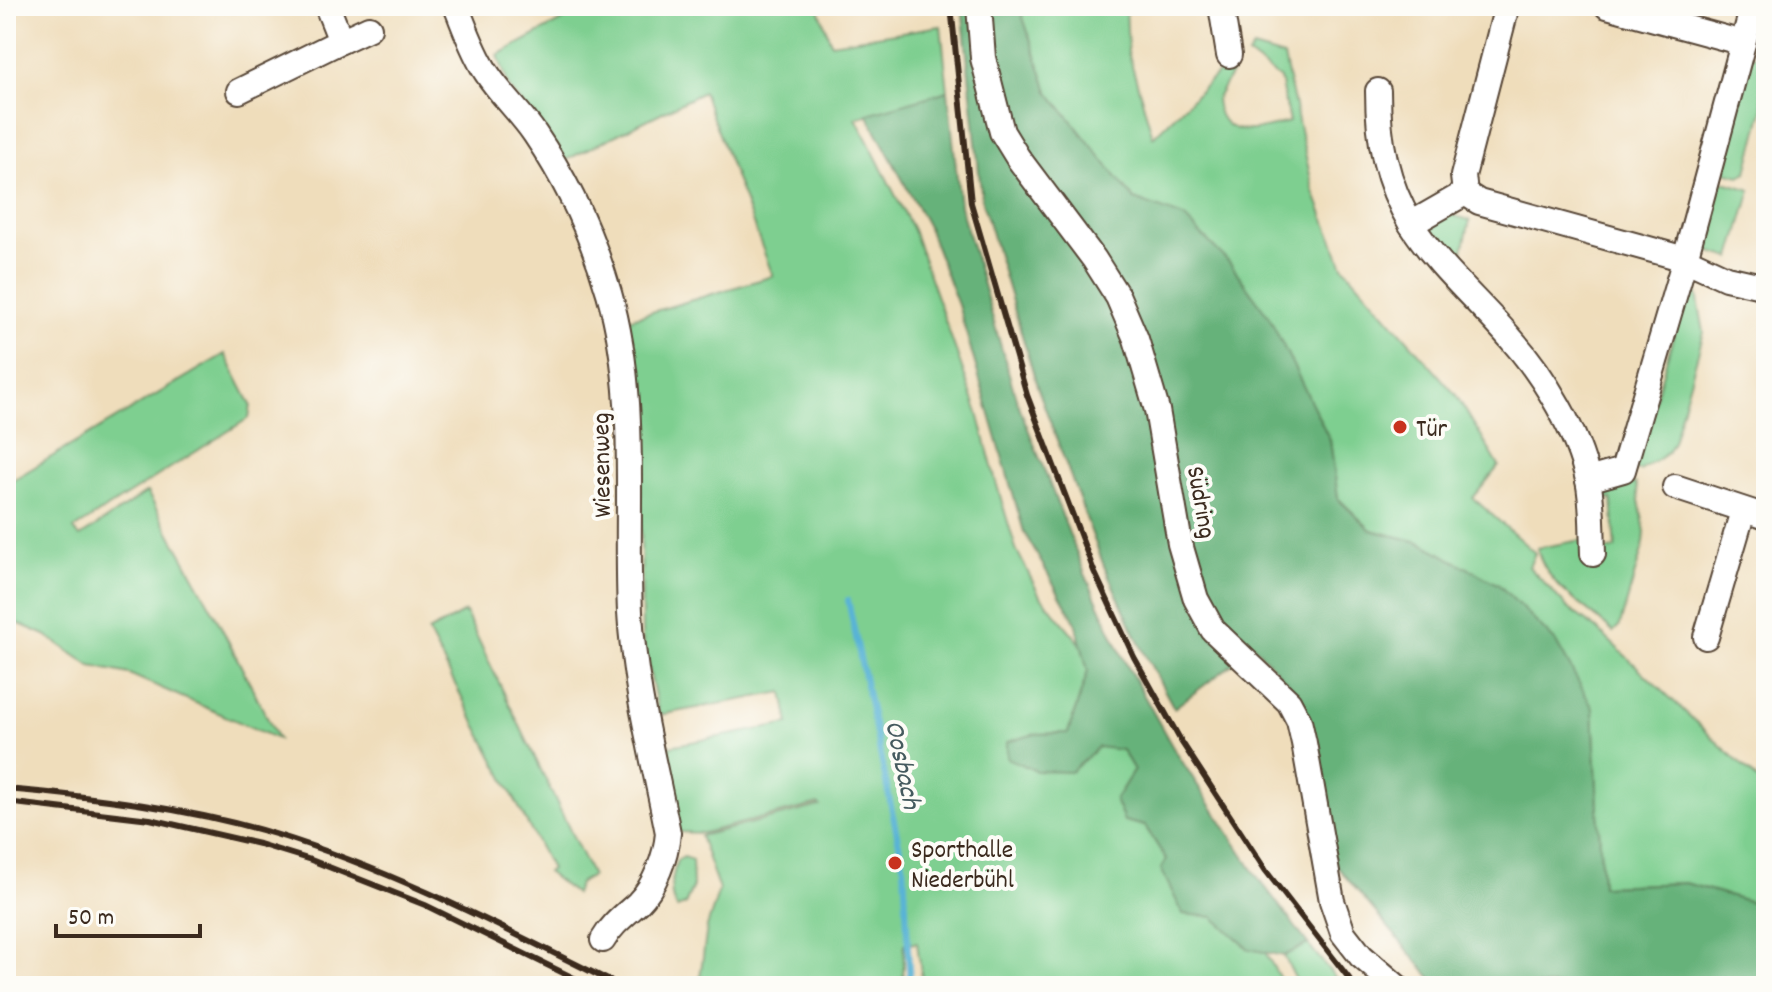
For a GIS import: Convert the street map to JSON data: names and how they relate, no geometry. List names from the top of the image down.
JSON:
{
  "streets": {
    "street": ["Wiesenweg", "Südring"]
  },
  "water": ["Oosbach"],
  "places": ["Tür", "Sporthalle Niederbühl"],
  "scale_bar": "50 m"
}
